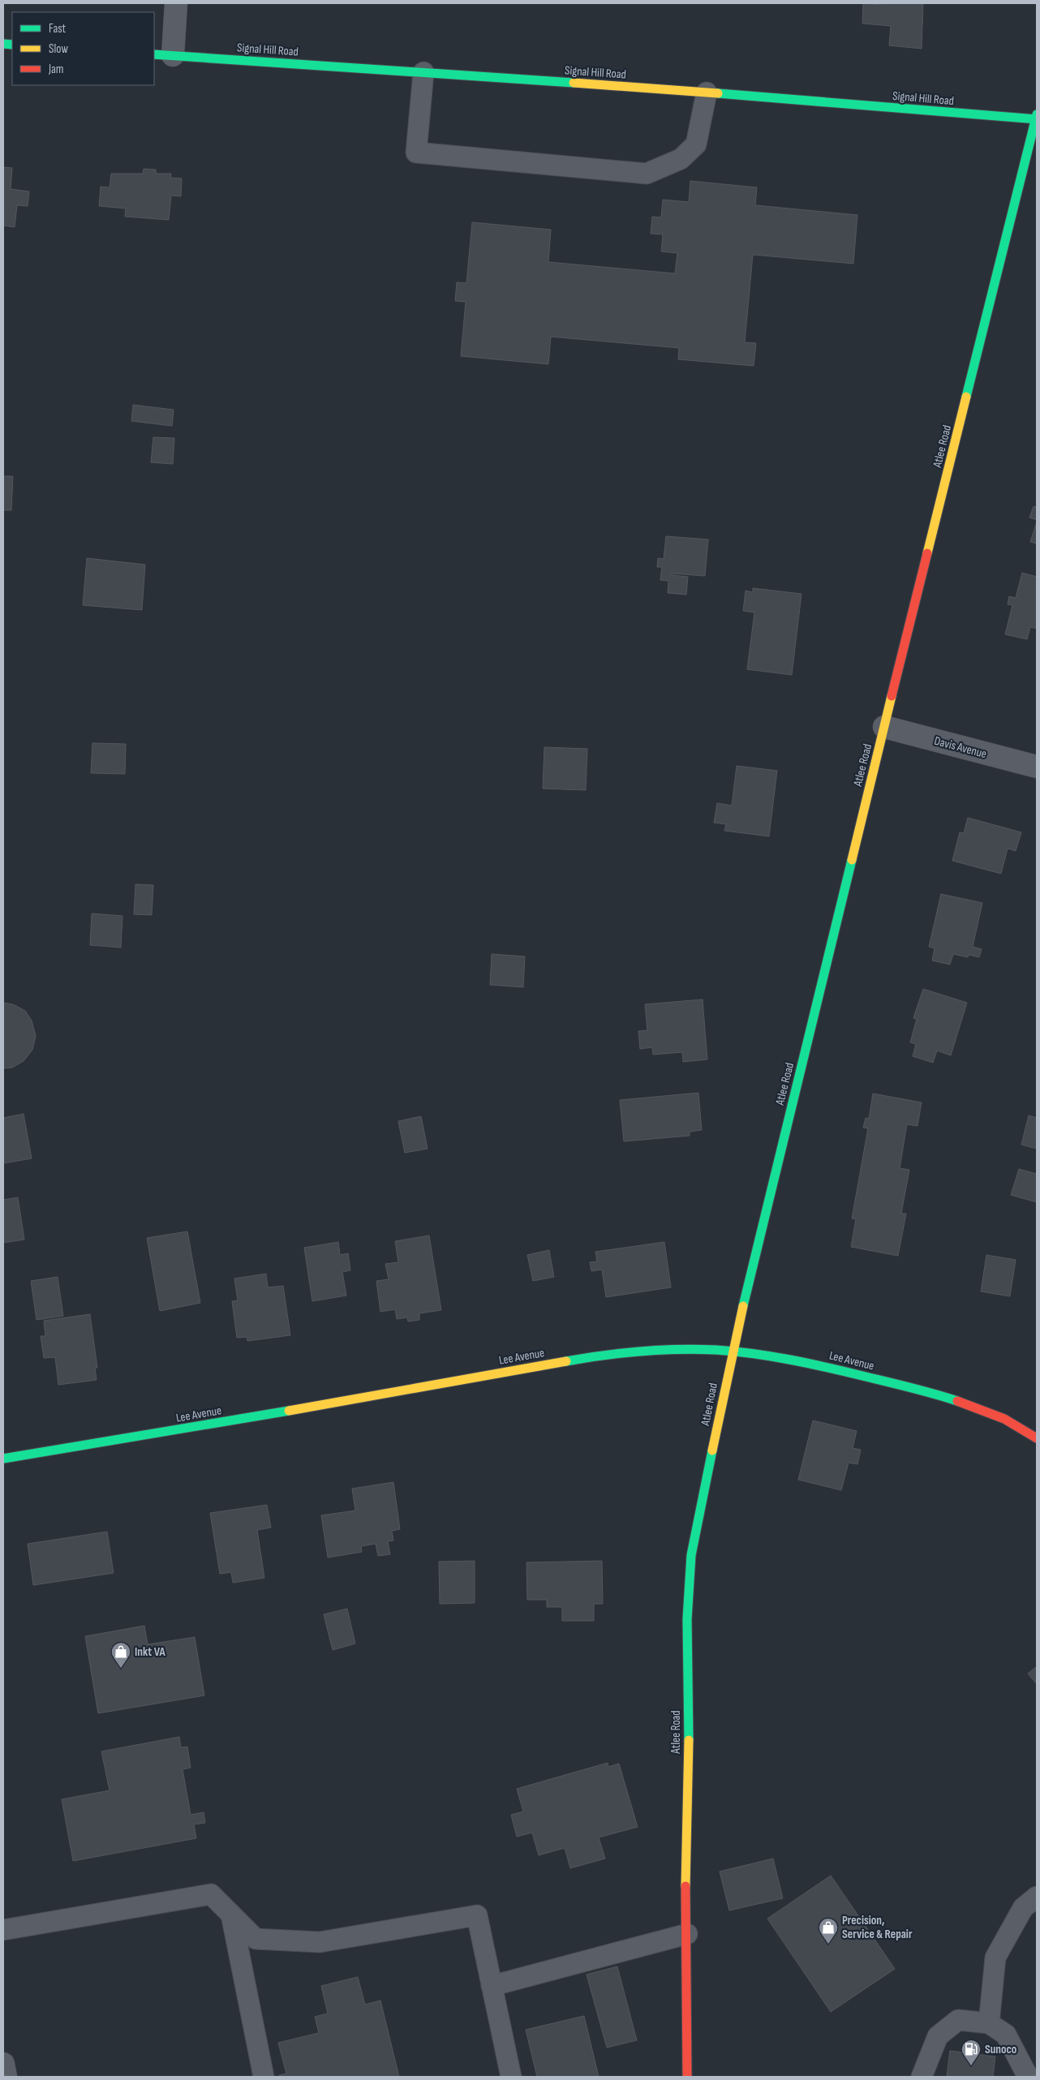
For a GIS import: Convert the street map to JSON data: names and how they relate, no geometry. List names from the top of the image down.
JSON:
{
  "streets": {
    "main road": ["Signal Hill Road", "Atlee Road", "Lee Avenue"],
    "street": ["Davis Avenue"]
  },
  "crossings": [
    ["Signal Hill Road", "Atlee Road"],
    ["Atlee Road", "Davis Avenue"],
    ["Atlee Road", "Lee Avenue"]
  ],
  "places": {
    "shop": ["Inkt VA", "Precision, Service & Repair"],
    "fuel station": ["Sunoco"]
  },
  "legend": ["Fast", "Slow", "Jam"]
}
